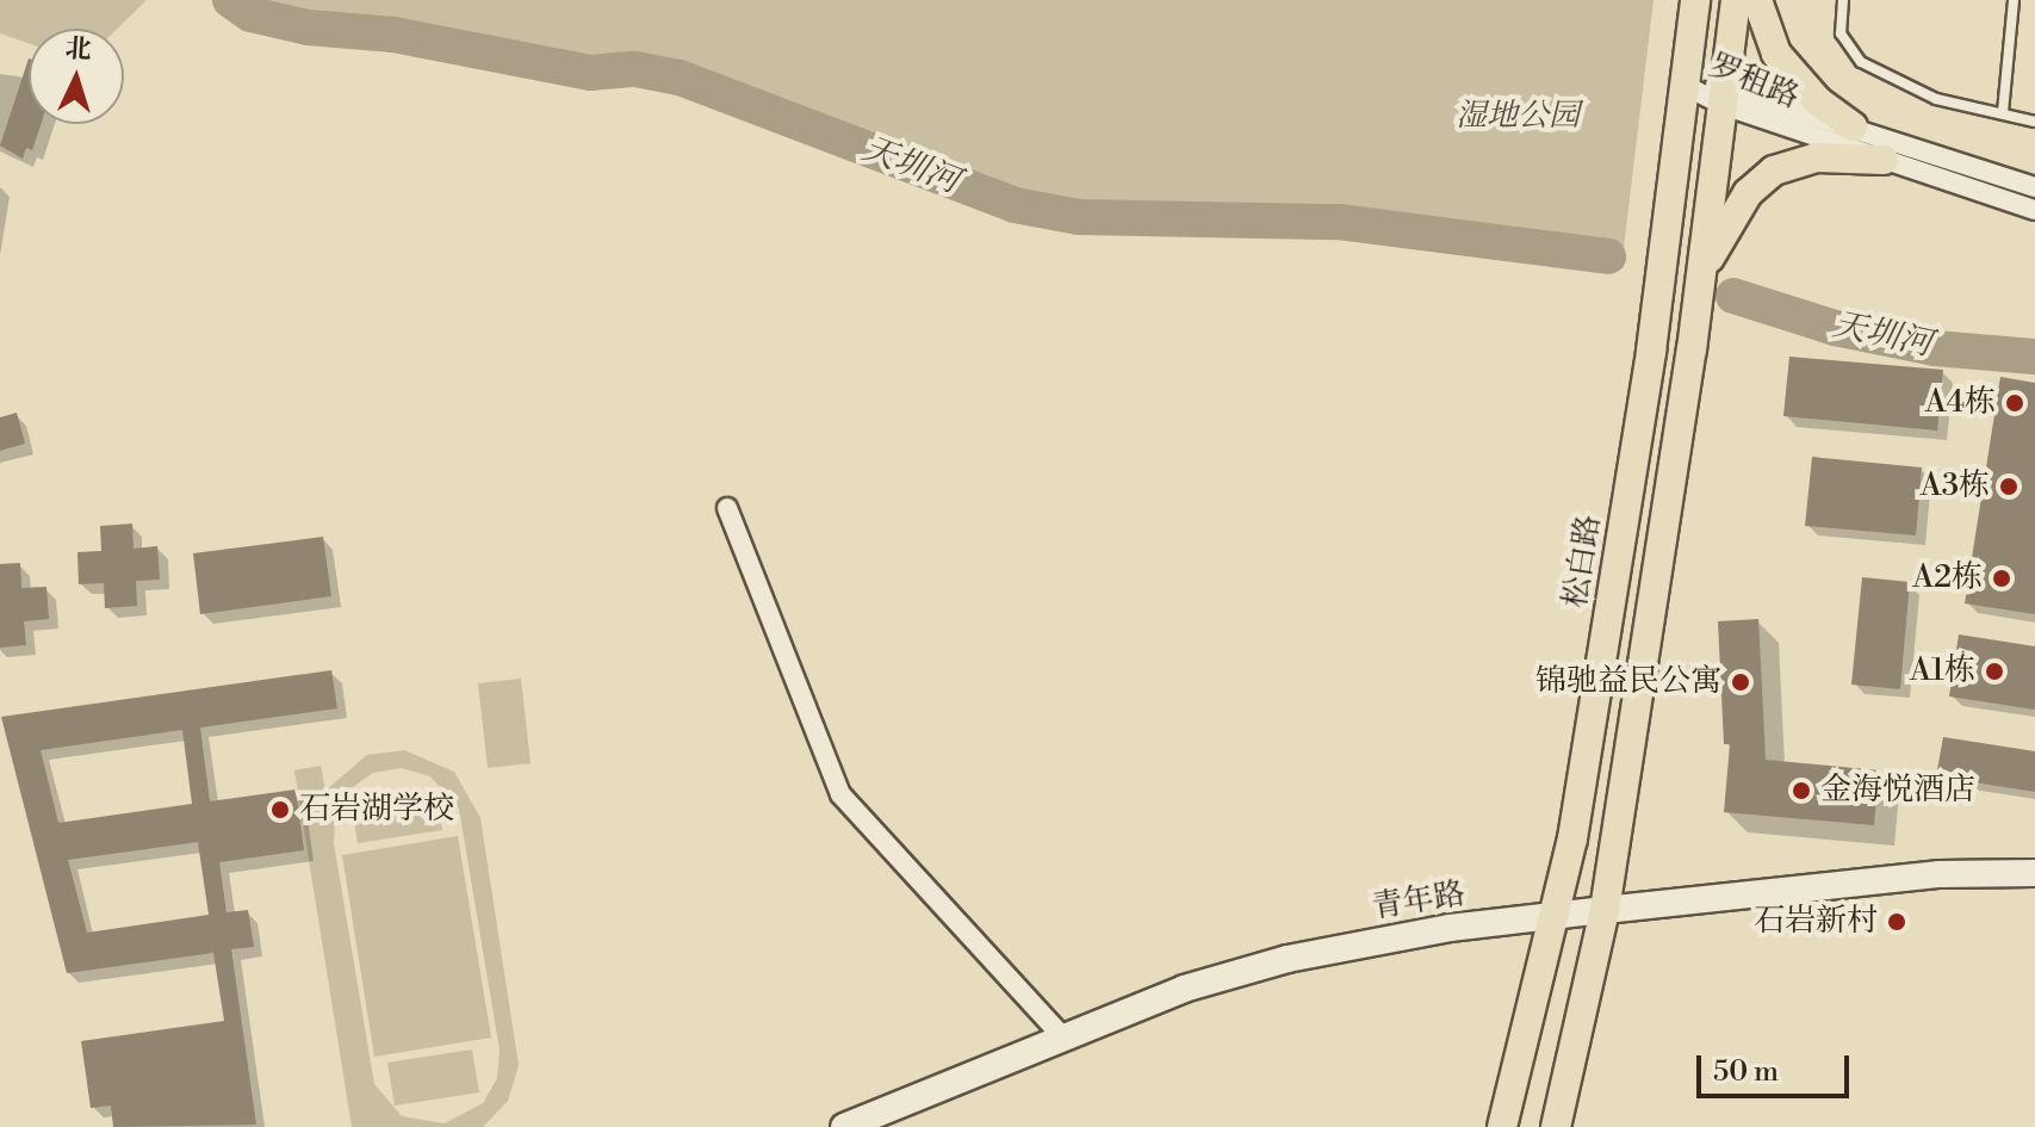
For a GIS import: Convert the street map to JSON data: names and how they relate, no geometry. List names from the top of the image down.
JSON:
{
  "streets": {
    "main road": ["松白路"],
    "street": ["罗租路", "青年路"]
  },
  "crossings": [
    ["罗租路", "松白路"],
    ["松白路", "青年路"]
  ],
  "water": ["天圳河"],
  "parks": ["湿地公园"],
  "places": [
    "A4栋",
    "A3栋",
    "A2栋",
    "A1栋",
    "锦驰益民公寓",
    "金海悦酒店",
    "石岩湖学校",
    "石岩新村"
  ],
  "scale_bar": "50 m",
  "north": "top"
}
